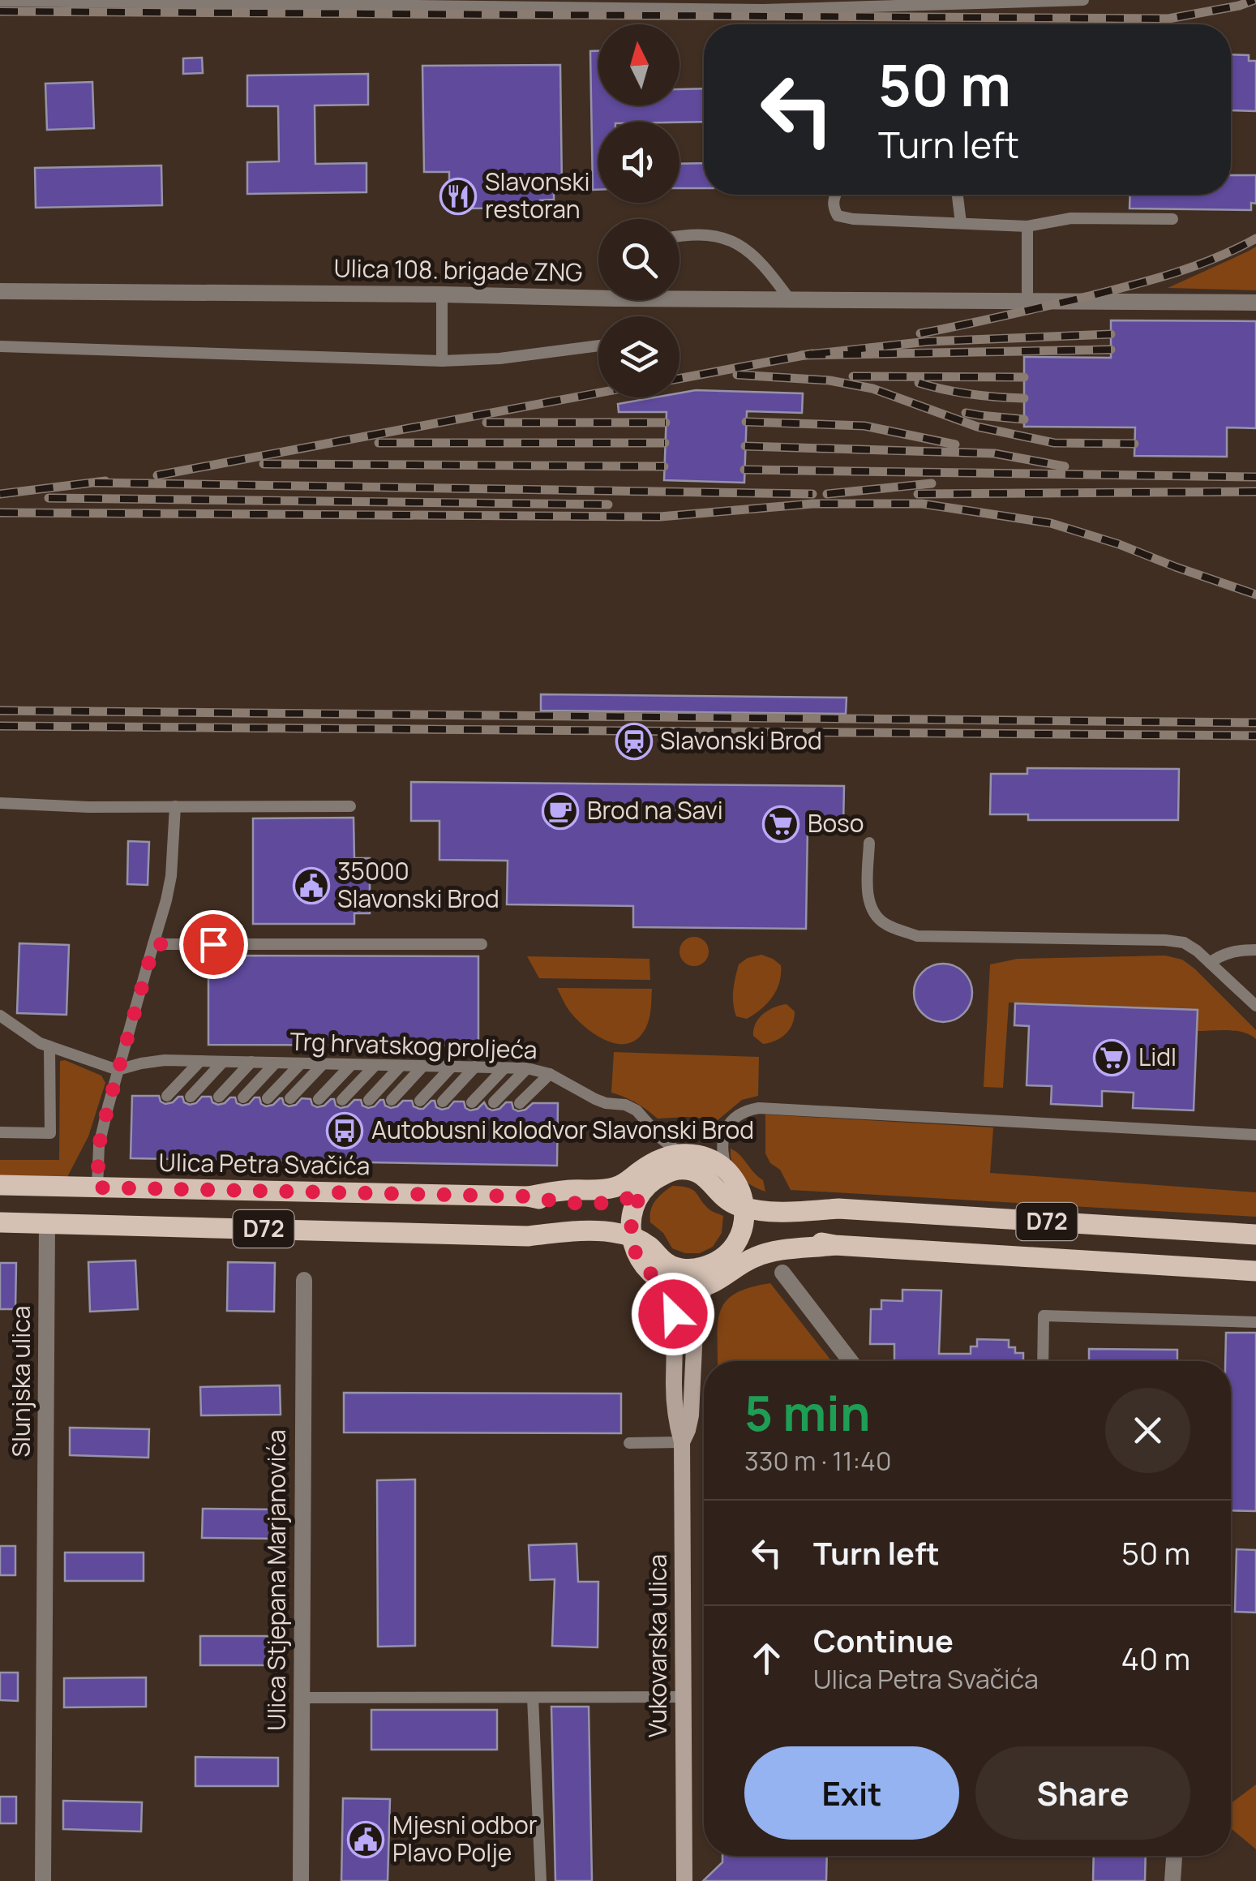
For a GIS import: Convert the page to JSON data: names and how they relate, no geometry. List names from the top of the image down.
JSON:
{
  "streets": {
    "main road": ["Ulica Petra Svačića", "D72", "Vukovarska ulica"],
    "street": ["Ulica 108. brigade ZNG", "Slunjska ulica", "Ulica Stjepana Marjanovića"],
    "lane": ["Trg hrvatskog proljeća"]
  },
  "crossings": [
    ["Trg hrvatskog proljeća", "D72"],
    ["Ulica Petra Svačića", "D72"],
    ["D72", "Slunjska ulica"],
    ["D72", "Vukovarska ulica"]
  ],
  "places": {
    "restaurant": ["Slavonski restoran"],
    "station": ["Slavonski Brod"],
    "cafe": ["Brod na Savi"],
    "supermarket": ["Boso", "Lidl"],
    "public building": ["35000 Slavonski Brod", "Mjesni odbor Plavo Polje"],
    "bus stop": ["Autobusni kolodvor Slavonski Brod"]
  },
  "north": "top",
  "page": {
    "turn": ["50 m", "Turn left"],
    "heading": ["5 min", "330 m · 11:40"],
    "list": [
      {
        "name": "Turn left",
        "value": "50 m"
      },
      {
        "name": "Continue",
        "note": "Ulica Petra Svačića",
        "value": "40 m"
      }
    ],
    "buttons": ["Exit", "Share"]
  }
}
